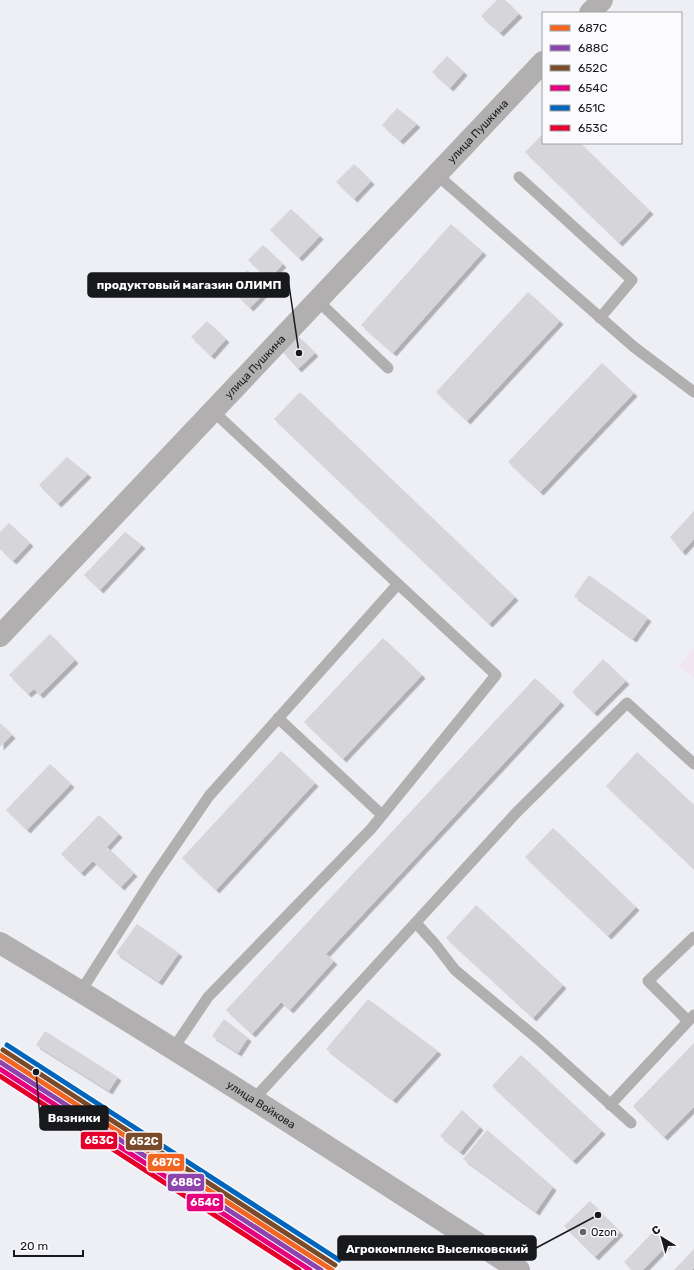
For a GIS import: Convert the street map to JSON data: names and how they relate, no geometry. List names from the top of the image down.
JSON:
{
  "streets": {
    "street": ["улица Пушкина", "улица Войкова"]
  },
  "places": [
    "продуктовый магазин ОЛИМП",
    "Вязники",
    "Агрокомплекс Выселковский",
    "Ozon"
  ],
  "lines": [
    "transit line 651С",
    "transit line 652С",
    "transit line 687С",
    "transit line 688С",
    "transit line 654С",
    "transit line 653С"
  ],
  "legend": [
    "687С",
    "688С",
    "652С",
    "654С",
    "651С",
    "653С"
  ],
  "scale_bar": "20 m",
  "north": "top left"
}
